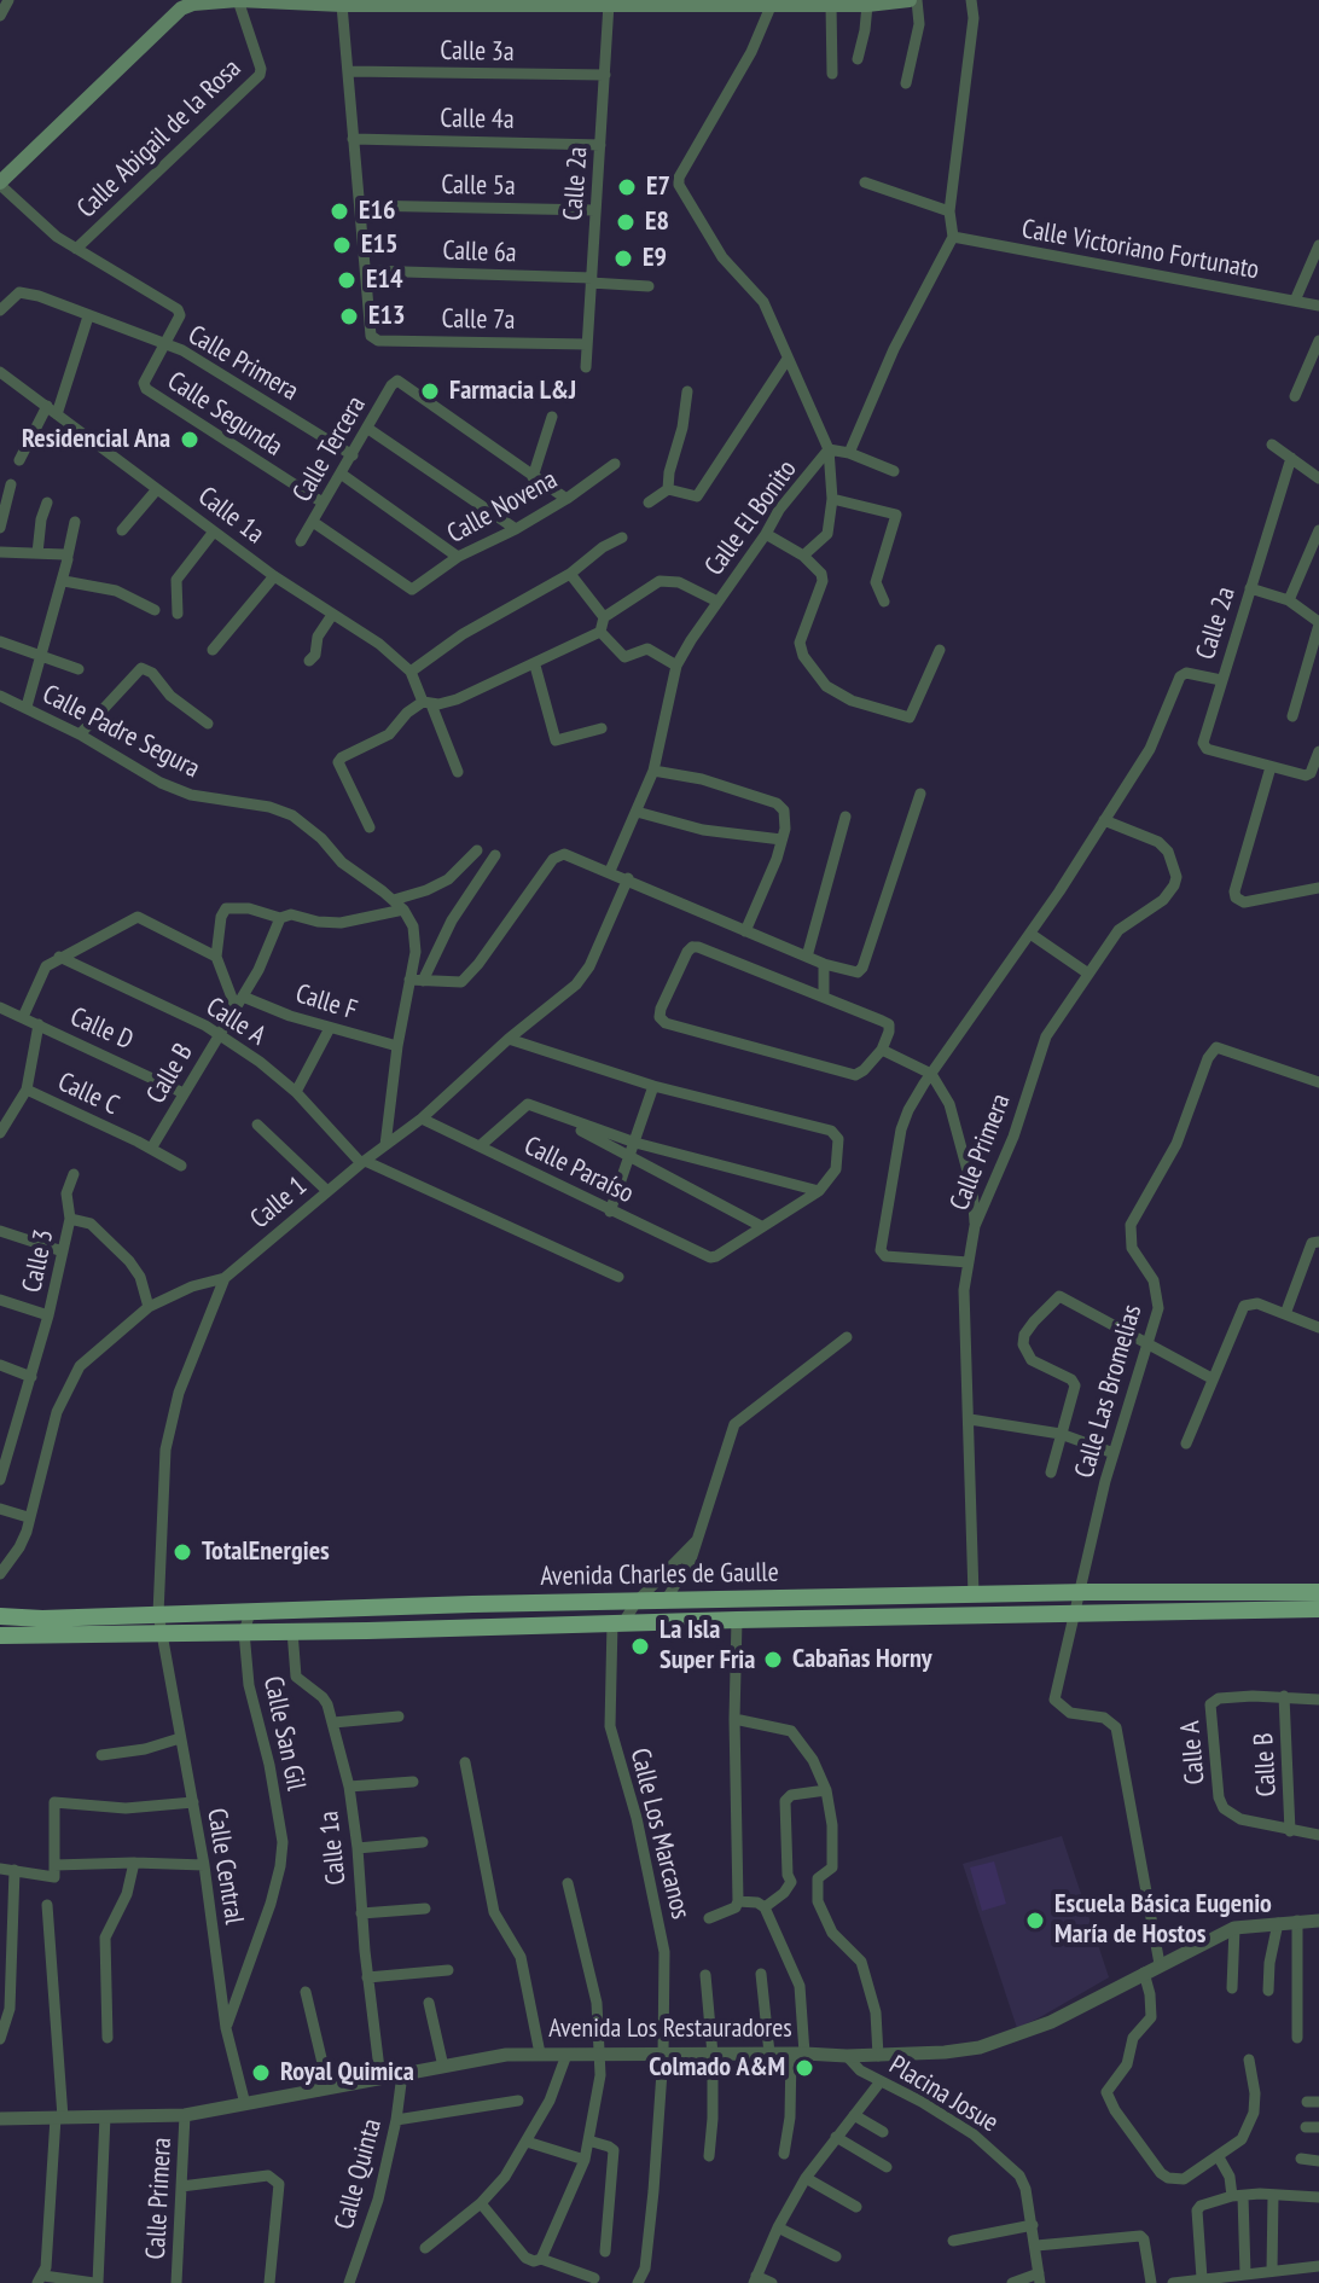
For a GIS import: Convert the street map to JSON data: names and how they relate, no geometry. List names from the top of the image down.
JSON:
{
  "streets": {
    "main road": ["Avenida Charles de Gaulle"],
    "street": [
      "Calle 3a",
      "Calle 4a",
      "Calle Abigail de la Rosa",
      "Calle 2a",
      "Calle 5a",
      "Calle Victoriano Fortunato",
      "Calle 6a",
      "Calle 7a",
      "Calle Primera",
      "Calle Segunda",
      "Calle Tercera",
      "Calle Novena",
      "Calle 1a",
      "Calle El Bonito",
      "Calle Padre Segura",
      "Calle F",
      "Calle A",
      "Calle D",
      "Calle B",
      "Calle C",
      "Calle Paraíso",
      "Calle 1",
      "Calle 3",
      "Calle Las Bromelias",
      "Calle San Gil",
      "Calle Los Marcanos",
      "Calle Central",
      "Avenida Los Restauradores",
      "Placina Josue",
      "Calle Quinta"
    ]
  },
  "crossings": [
    ["Calle 3a", "Calle 2a"],
    ["Calle 4a", "Calle 2a"],
    ["Calle 2a", "Calle 5a"],
    ["Calle 2a", "Calle 6a"],
    ["Calle 2a", "Calle 7a"],
    ["Calle 6a", "Calle 7a"],
    ["Calle Primera", "Calle Segunda"],
    ["Calle Primera", "Calle Tercera"],
    ["Calle Primera", "Avenida Charles de Gaulle"],
    ["Calle Primera", "Avenida Los Restauradores"],
    ["Calle Segunda", "Calle Tercera"],
    ["Calle Tercera", "Calle Novena"],
    ["Calle 1a", "Avenida Charles de Gaulle"],
    ["Calle 1a", "Avenida Los Restauradores"],
    ["Calle F", "Calle B"],
    ["Calle A", "Calle B"],
    ["Calle A", "Calle 1"],
    ["Calle D", "Calle B"],
    ["Calle B", "Calle C"],
    ["Calle Paraíso", "Calle 1"],
    ["Calle 1", "Calle Central"],
    ["Calle Las Bromelias", "Avenida Charles de Gaulle"],
    ["Calle Las Bromelias", "Avenida Los Restauradores"],
    ["Avenida Charles de Gaulle", "Calle San Gil"],
    ["Avenida Charles de Gaulle", "Calle Los Marcanos"],
    ["Avenida Charles de Gaulle", "Calle Central"],
    ["Calle San Gil", "Calle Central"],
    ["Calle Los Marcanos", "Avenida Los Restauradores"],
    ["Calle Central", "Avenida Los Restauradores"],
    ["Avenida Los Restauradores", "Placina Josue"],
    ["Avenida Los Restauradores", "Calle Quinta"]
  ],
  "places": [
    "E7",
    "E16",
    "E8",
    "E15",
    "E9",
    "E14",
    "E13",
    "Farmacia L&J",
    "Residencial Ana",
    "TotalEnergies",
    "La Isla Super Fria",
    "Cabañas Horny",
    "Escuela Básica Eugenio María de Hostos",
    "Colmado A&M",
    "Royal Quimica"
  ]
}
